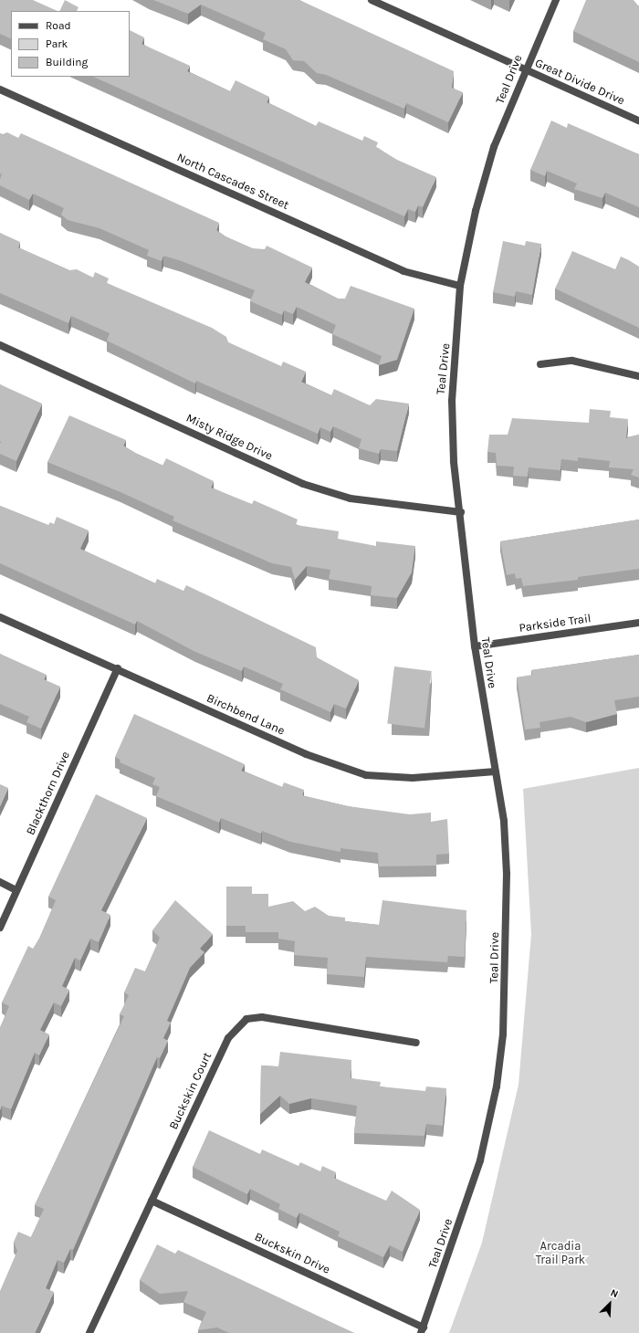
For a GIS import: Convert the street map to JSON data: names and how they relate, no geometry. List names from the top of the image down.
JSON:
{
  "streets": {
    "street": [
      "Teal Drive",
      "Great Divide Drive",
      "North Cascades Street",
      "Misty Ridge Drive",
      "Parkside Trail",
      "Birchbend Lane",
      "Blackthorn Drive",
      "Buckskin Court",
      "Buckskin Drive"
    ]
  },
  "crossings": [
    ["Teal Drive", "Great Divide Drive"],
    ["Teal Drive", "North Cascades Street"],
    ["Teal Drive", "Misty Ridge Drive"],
    ["Teal Drive", "Parkside Trail"],
    ["Teal Drive", "Birchbend Lane"],
    ["Teal Drive", "Buckskin Drive"],
    ["Birchbend Lane", "Blackthorn Drive"],
    ["Buckskin Court", "Buckskin Drive"]
  ],
  "parks": ["Arcadia Trail Park"],
  "legend": ["Road", "Park", "Building"],
  "north": "top right"
}
